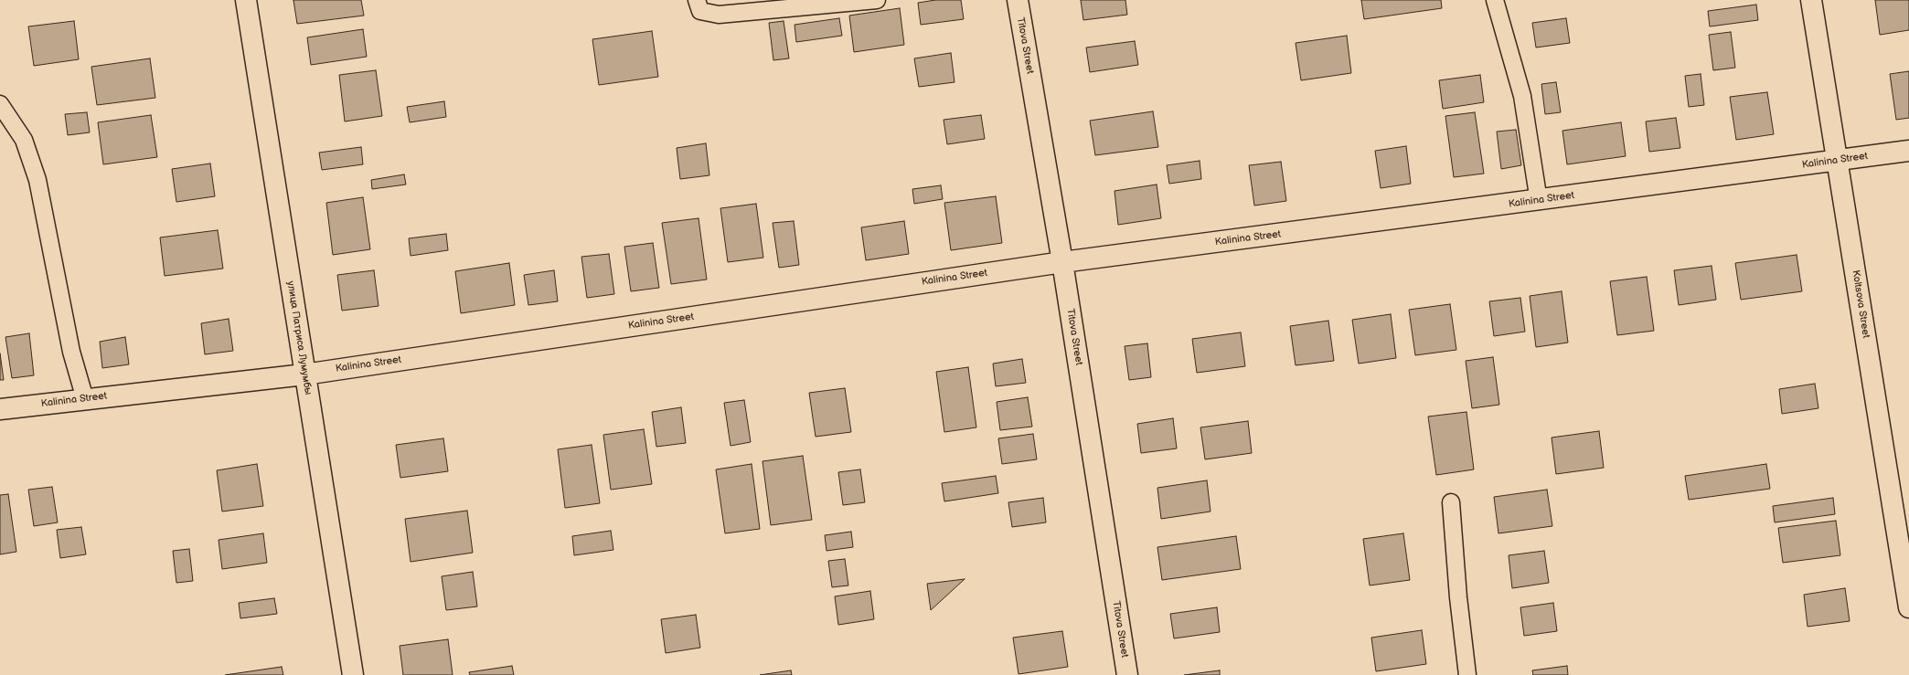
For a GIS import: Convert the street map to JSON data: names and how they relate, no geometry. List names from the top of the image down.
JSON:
{
  "streets": {
    "street": [
      "Titova Street",
      "Kalinina Street",
      "Koltsova Street",
      "улица Патриса Лумумбы"
    ]
  },
  "crossings": [
    ["Titova Street", "Kalinina Street"],
    ["Kalinina Street", "Koltsova Street"],
    ["Kalinina Street", "улица Патриса Лумумбы"]
  ]
}
